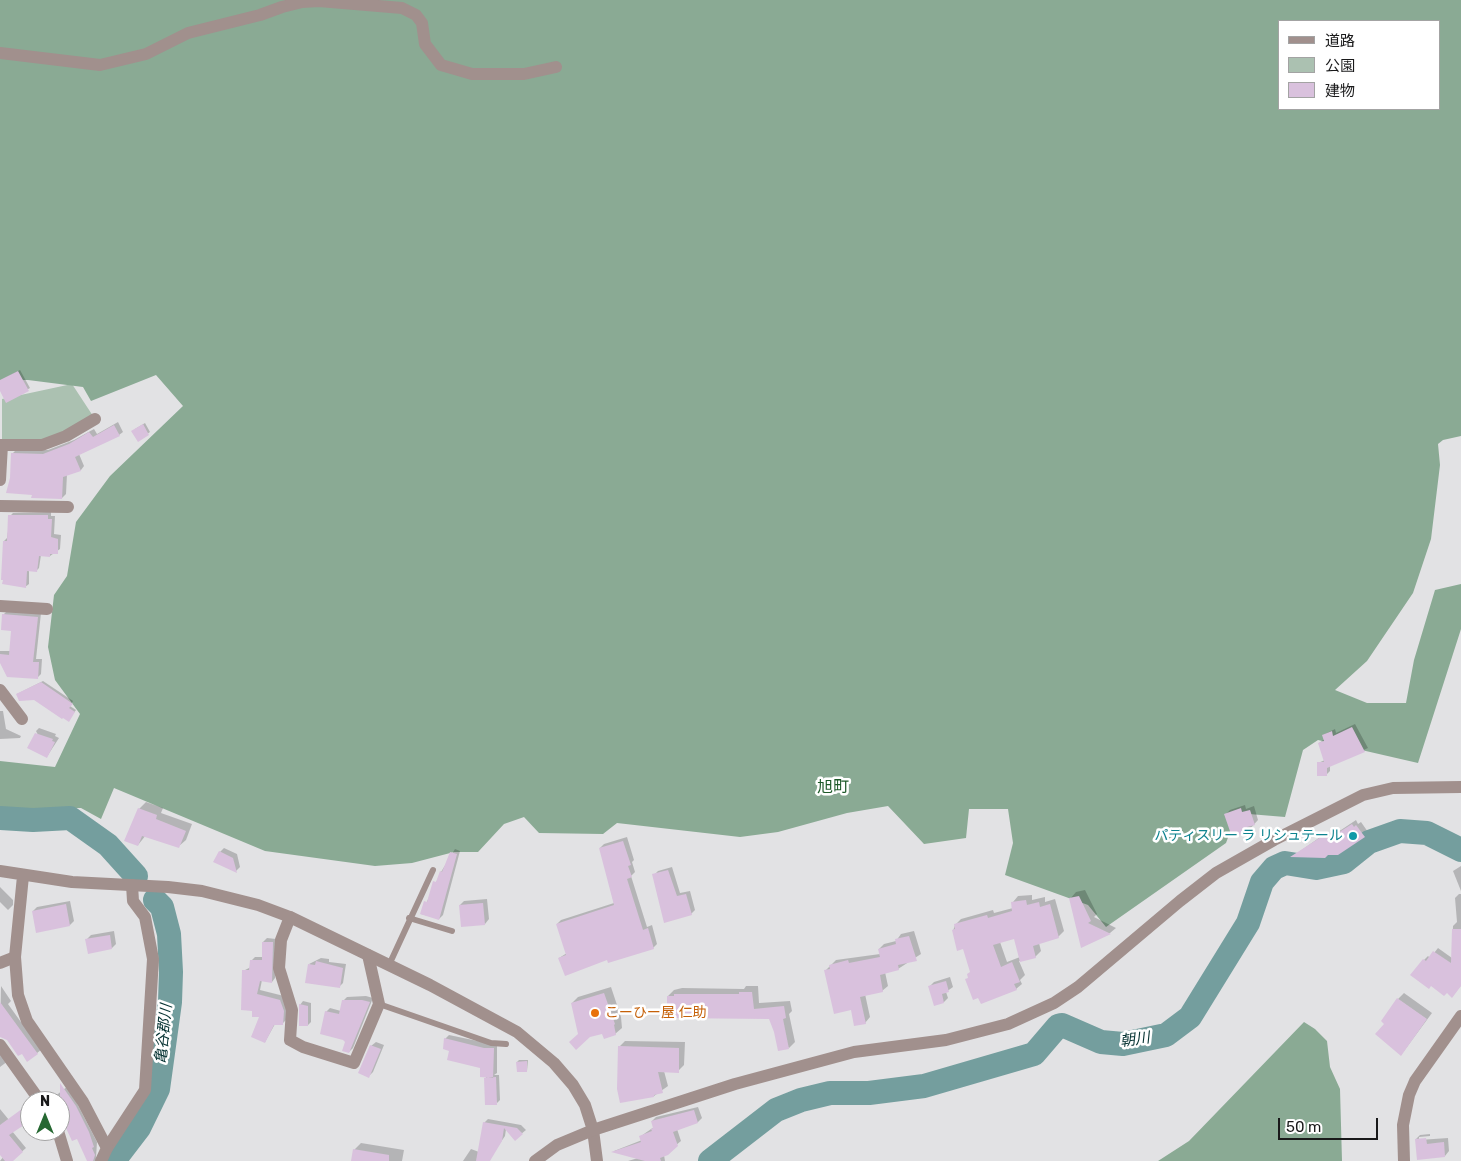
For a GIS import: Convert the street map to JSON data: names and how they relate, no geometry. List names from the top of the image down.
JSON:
{
  "districts": ["旭町"],
  "water": ["亀谷郡川", "朝川"],
  "places": ["パティスリー ラ リシュテール", "こーひー屋 仁助"],
  "legend": ["道路", "公園", "建物"],
  "scale_bar": "50 m",
  "north": "top"
}
